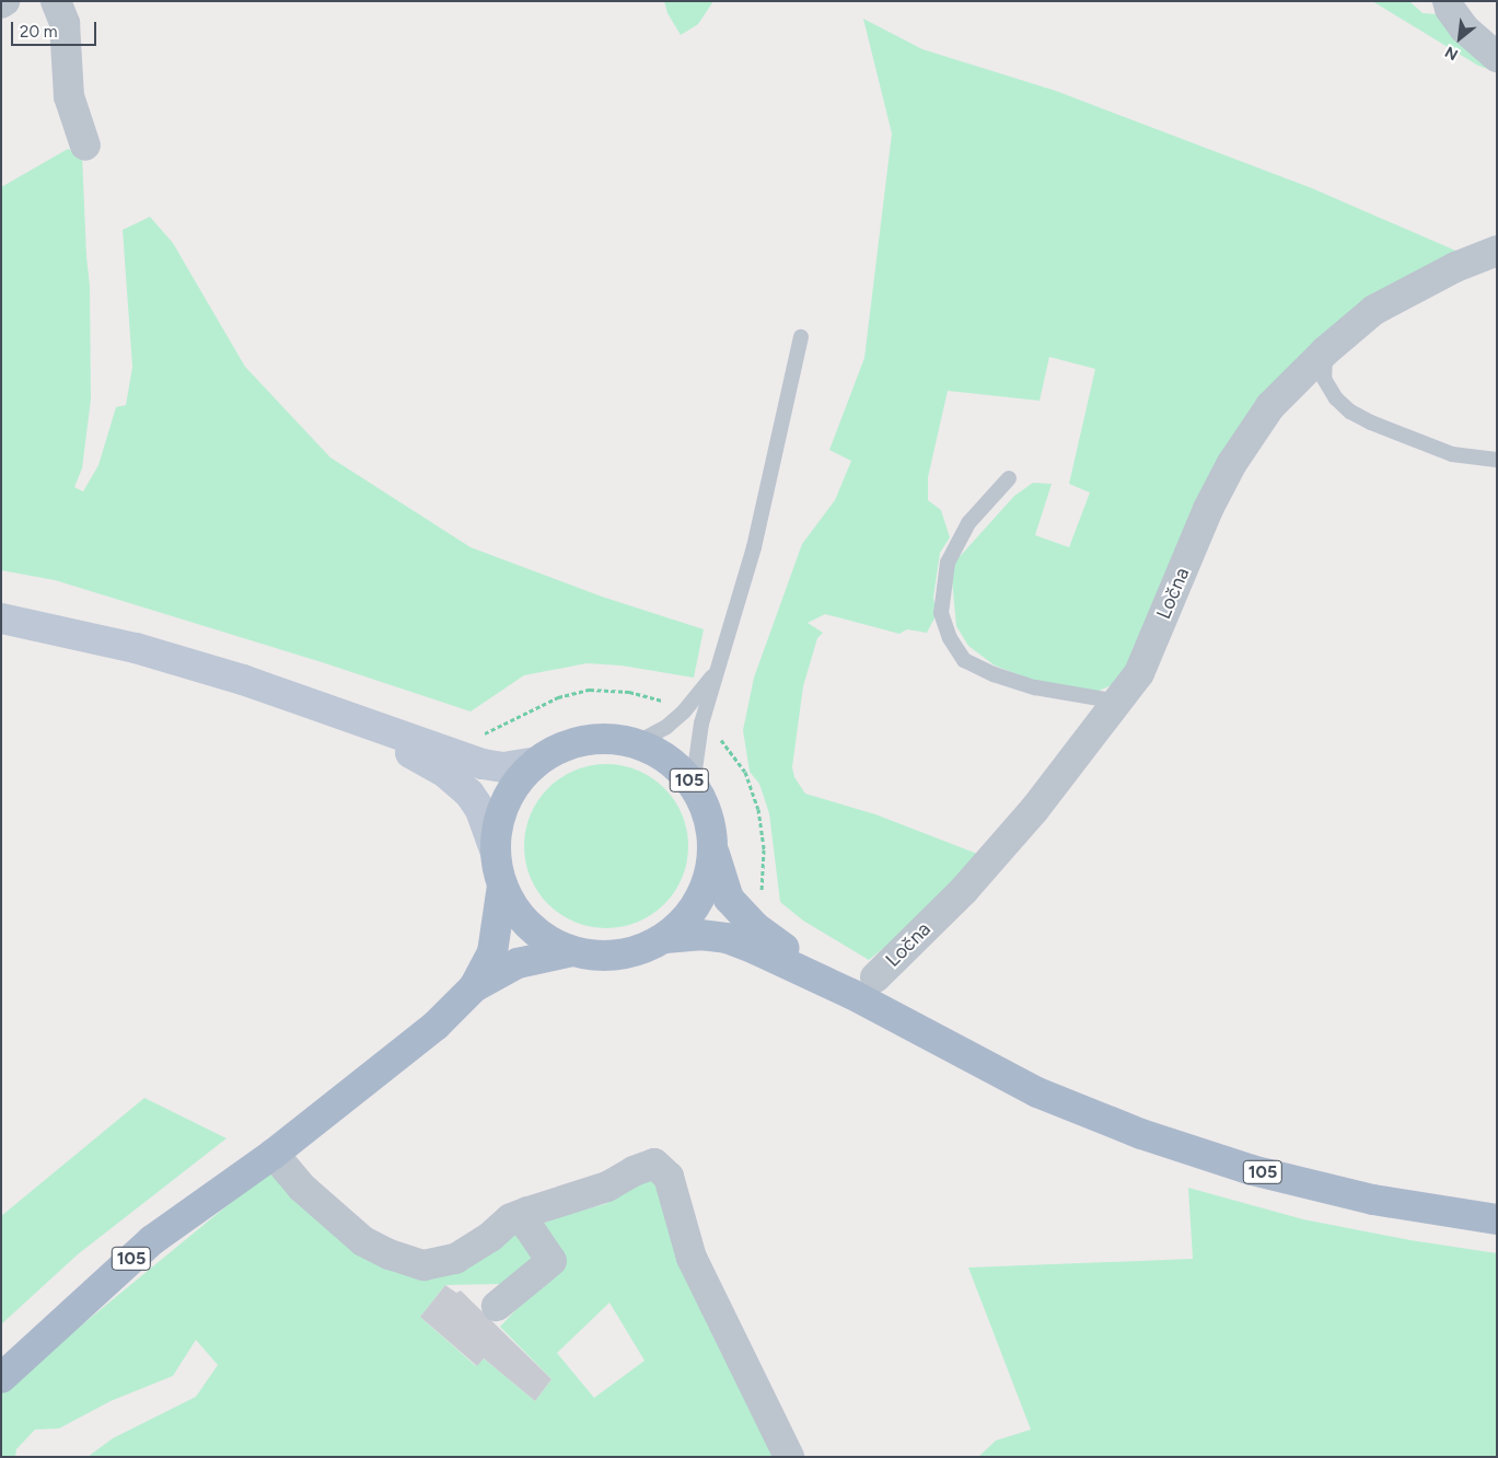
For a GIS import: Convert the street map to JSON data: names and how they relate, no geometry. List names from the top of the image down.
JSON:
{
  "streets": {
    "main road": ["105"],
    "street": ["Ločna"]
  },
  "crossings": [
    ["Ločna", "105"]
  ],
  "scale_bar": "20 m",
  "north": "bottom left"
}
